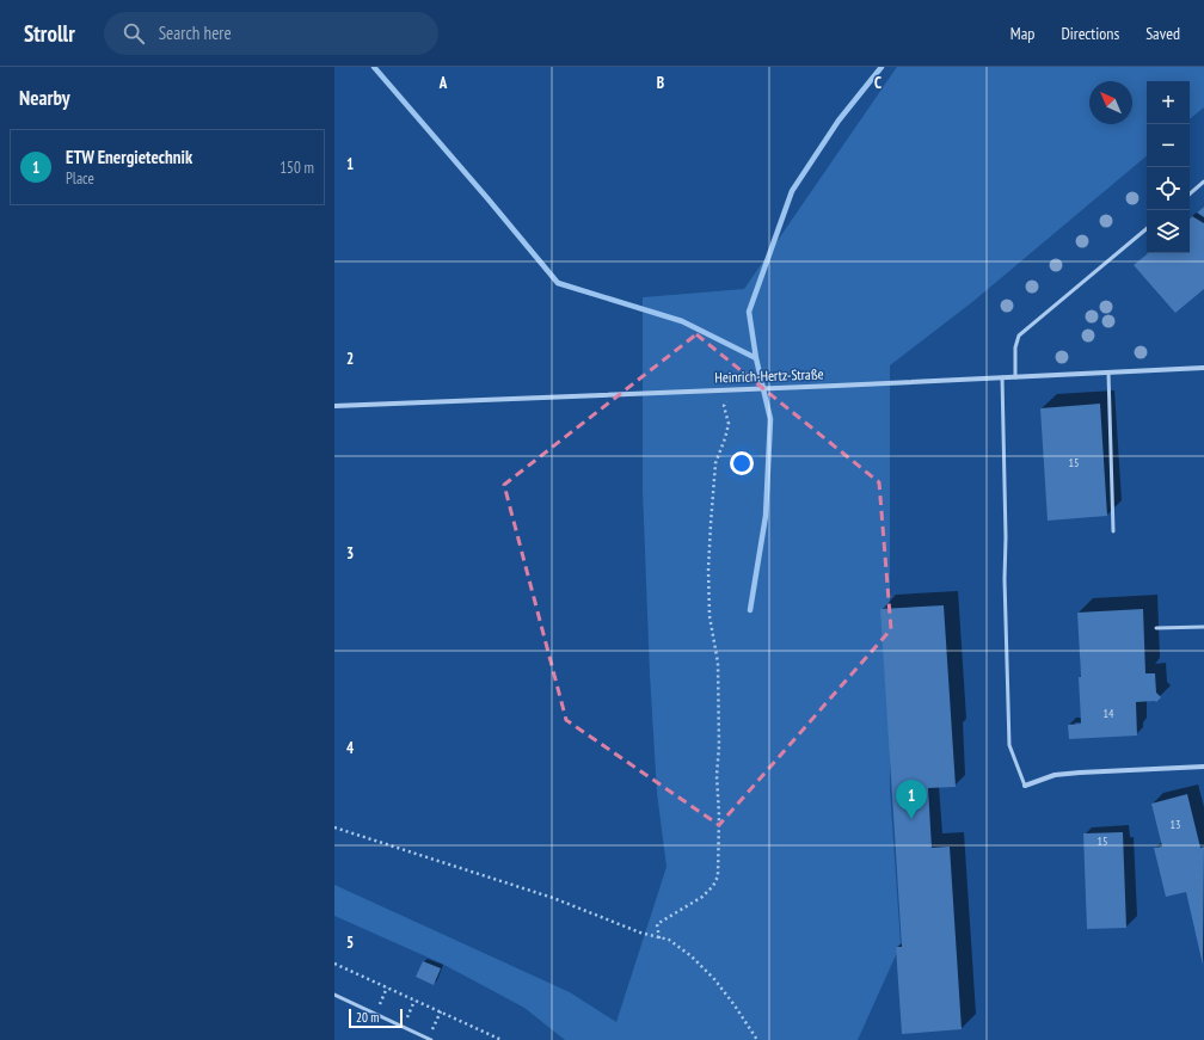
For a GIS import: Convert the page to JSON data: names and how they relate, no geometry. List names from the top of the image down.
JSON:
{
  "streets": {
    "street": ["Heinrich-Hertz-Straße"]
  },
  "house_numbers": [
    "15",
    "14",
    "13",
    "15"
  ],
  "scale_bar": "20 m",
  "north": "top left",
  "page": {
    "header": "Strollr",
    "search": "Search here",
    "nav": ["Map", "Directions", "Saved"],
    "heading": "Nearby",
    "map_buttons": ["+", "−"],
    "list": [
      {
        "mark": "1",
        "name": "ETW Energietechnik",
        "note": "Place",
        "value": "150 m"
      }
    ],
    "pins": "1",
    "scale": "20 m"
  },
  "grid": {
    "columns": ["A", "B", "C"],
    "rows": [
      "1",
      "2",
      "3",
      "4",
      "5"
    ]
  }
}
